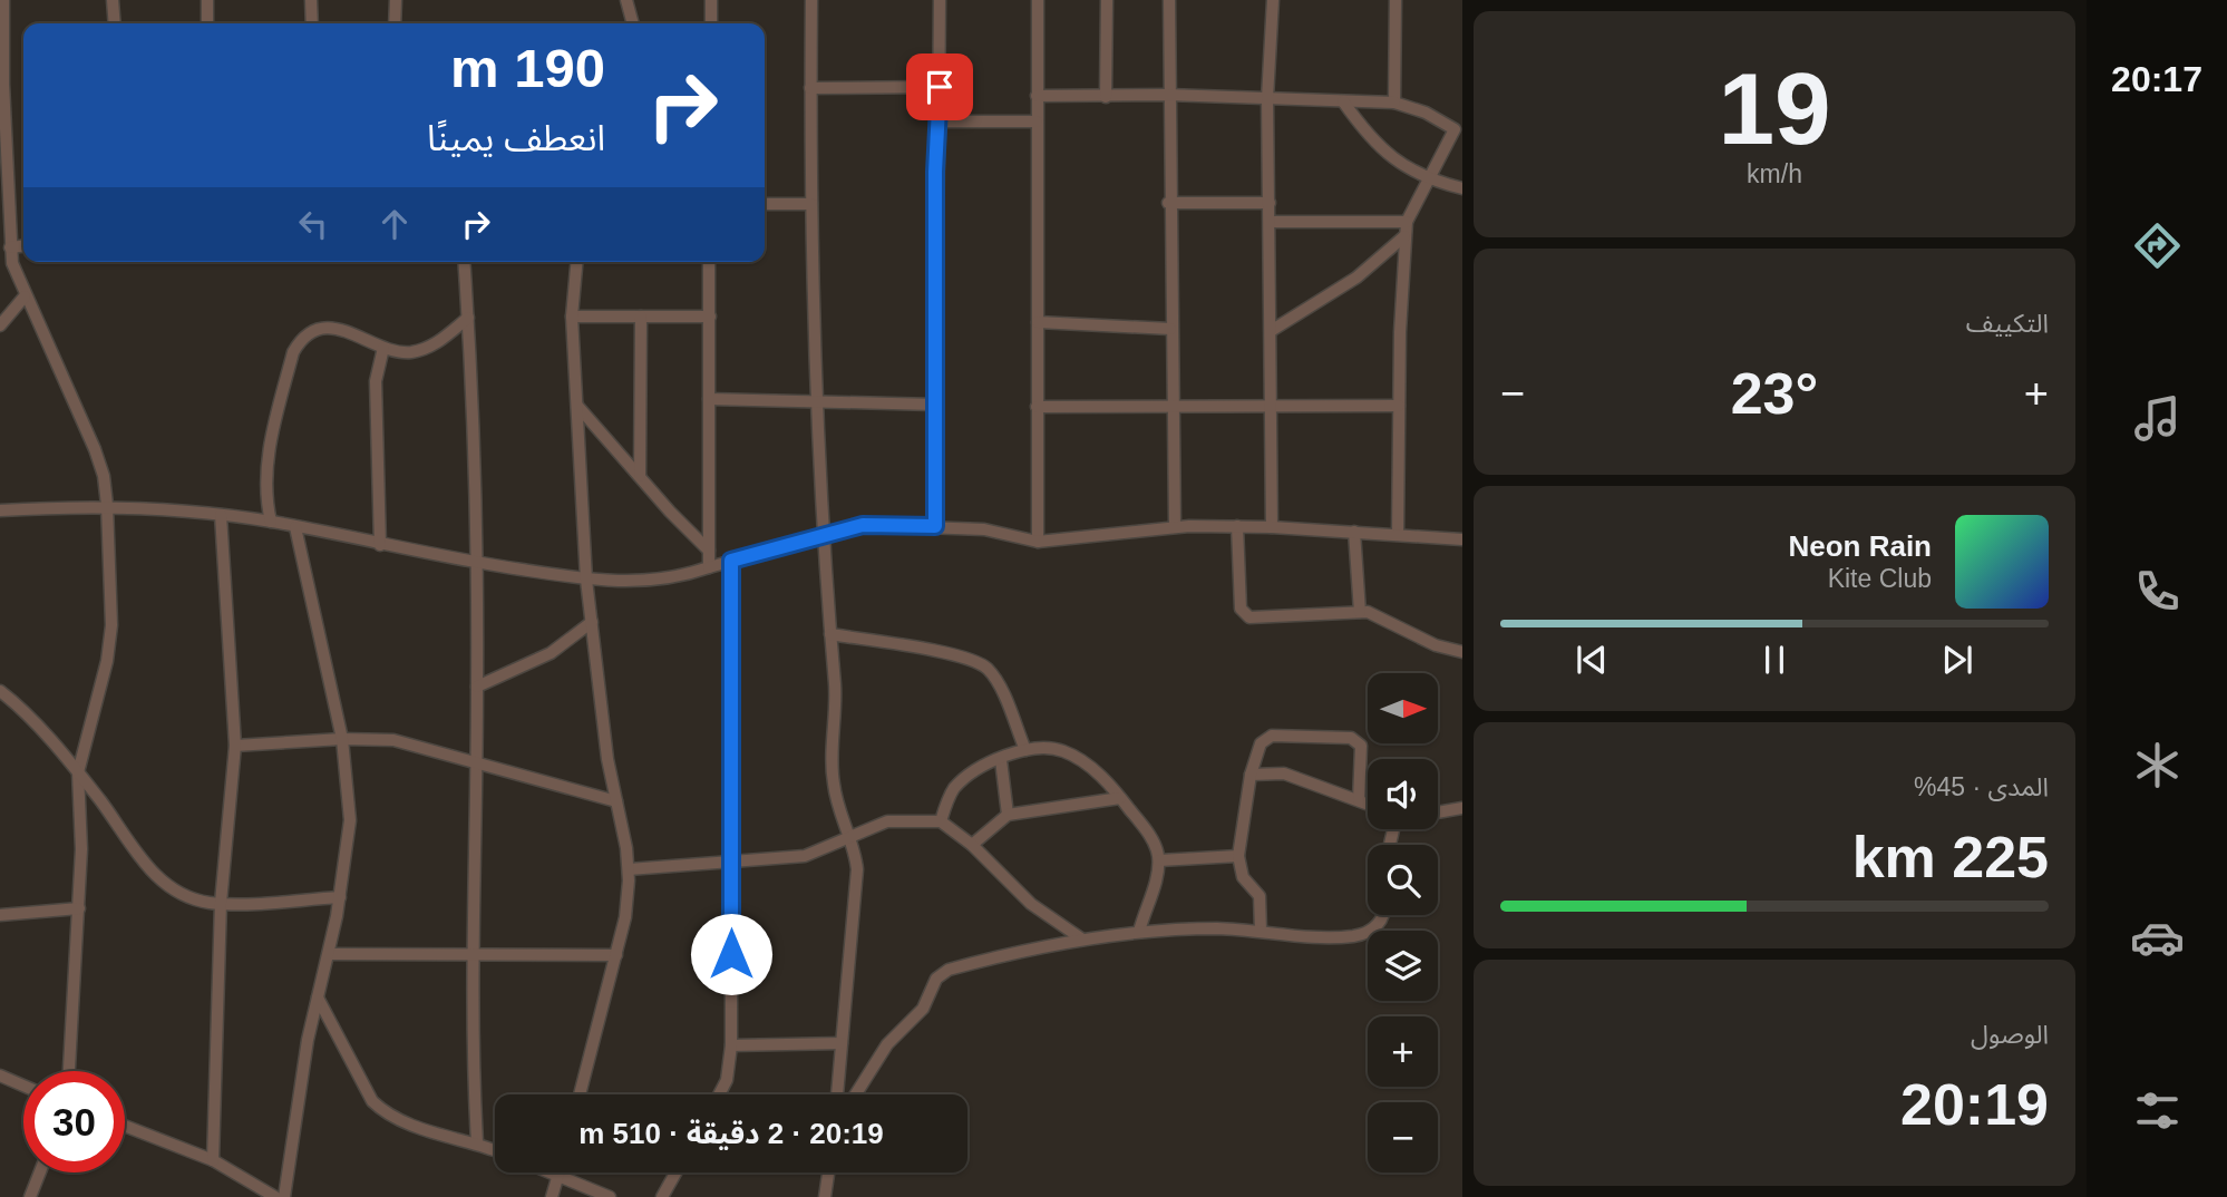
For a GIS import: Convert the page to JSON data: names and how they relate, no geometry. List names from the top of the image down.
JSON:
{
  "north": "right",
  "page": {
    "tabs": "20:17",
    "tile": [
      ["19", "km/h"],
      "التكييف",
      ["المدى · 45%", "225 km"],
      ["الوصول", "20:19"]
    ],
    "turn": ["190 m", "انعطف يمينًا"],
    "heat": ["−", "23°", "+"],
    "song": ["Neon Rain", "Kite Club"],
    "map_buttons": ["+", "−"],
    "limit": "30",
    "trip": "20:19 · 2 دقيقة · 510 m"
  }
}
